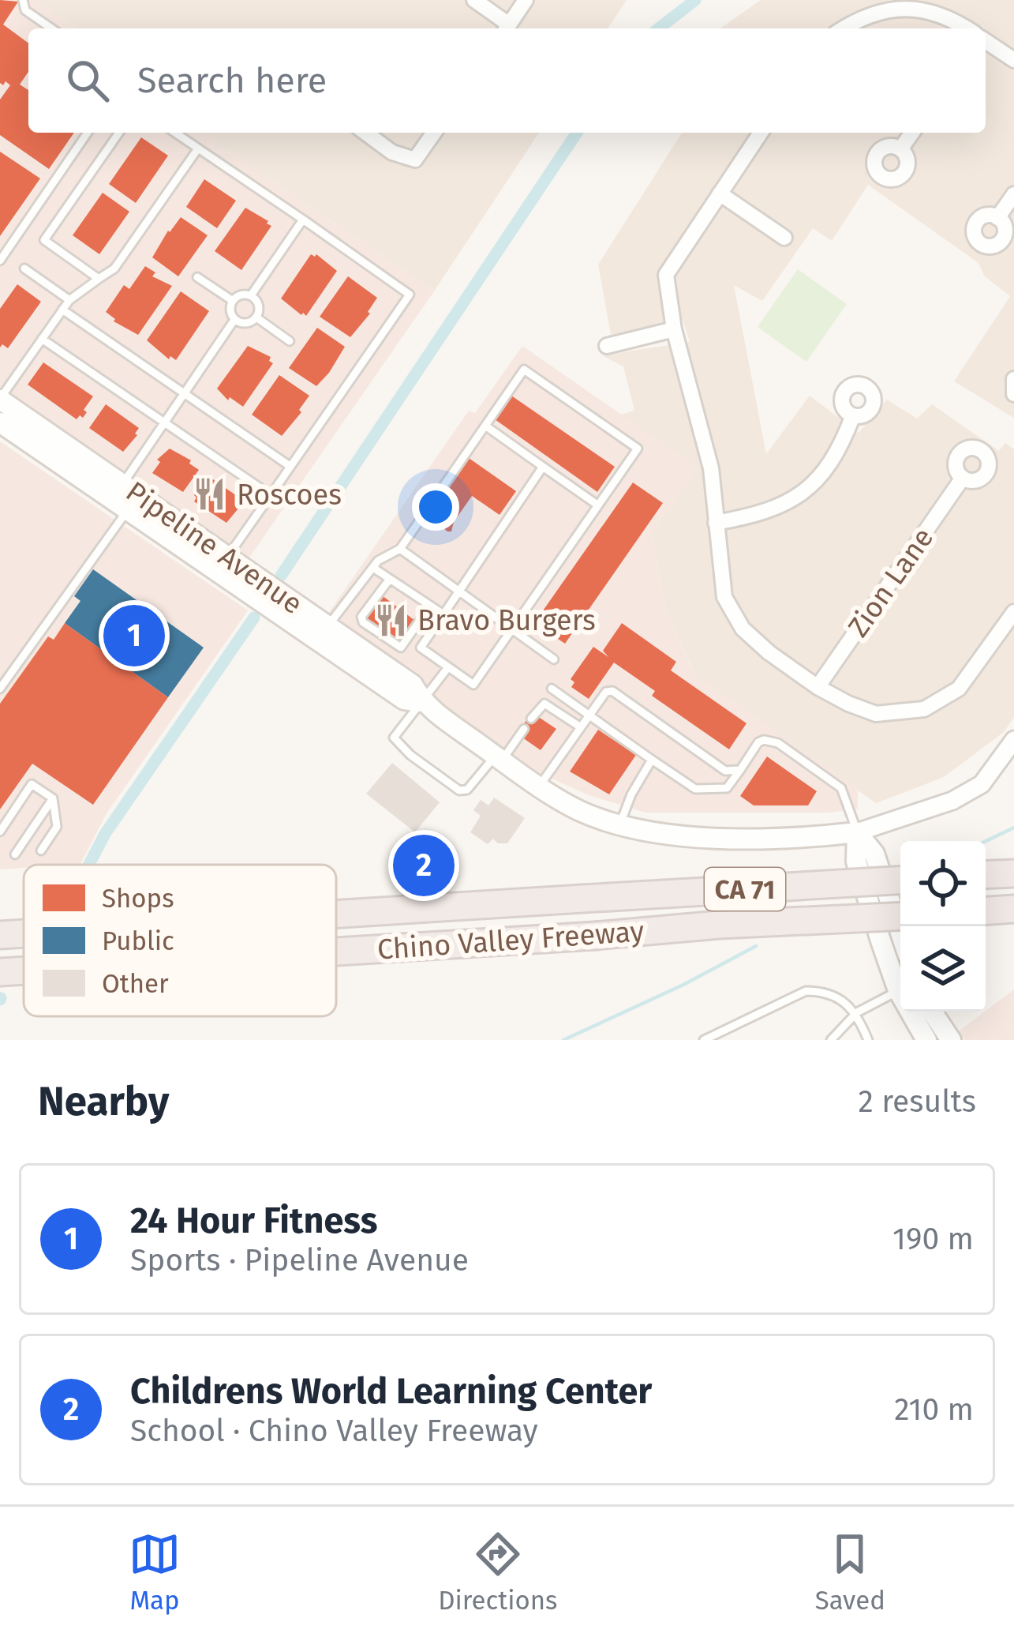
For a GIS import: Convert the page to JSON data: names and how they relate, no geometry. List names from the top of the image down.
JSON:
{
  "streets": {
    "highway": ["CA 71", "Chino Valley Freeway"],
    "main road": ["Pipeline Avenue"],
    "street": ["Zion Lane"]
  },
  "places": {
    "restaurant": ["Roscoes", "Bravo Burgers"]
  },
  "legend": ["Shops", "Public", "Other"],
  "page": {
    "search": "Search here",
    "pins": ["1", "2"],
    "heading": ["Nearby", "2 results"],
    "list": [
      {
        "mark": "1",
        "name": "24 Hour Fitness",
        "note": "Sports · Pipeline Avenue",
        "value": "190 m"
      },
      {
        "mark": "2",
        "name": "Childrens World Learning Center",
        "note": "School · Chino Valley Freeway",
        "value": "210 m"
      }
    ],
    "nav": ["Map", "Directions", "Saved"]
  }
}
